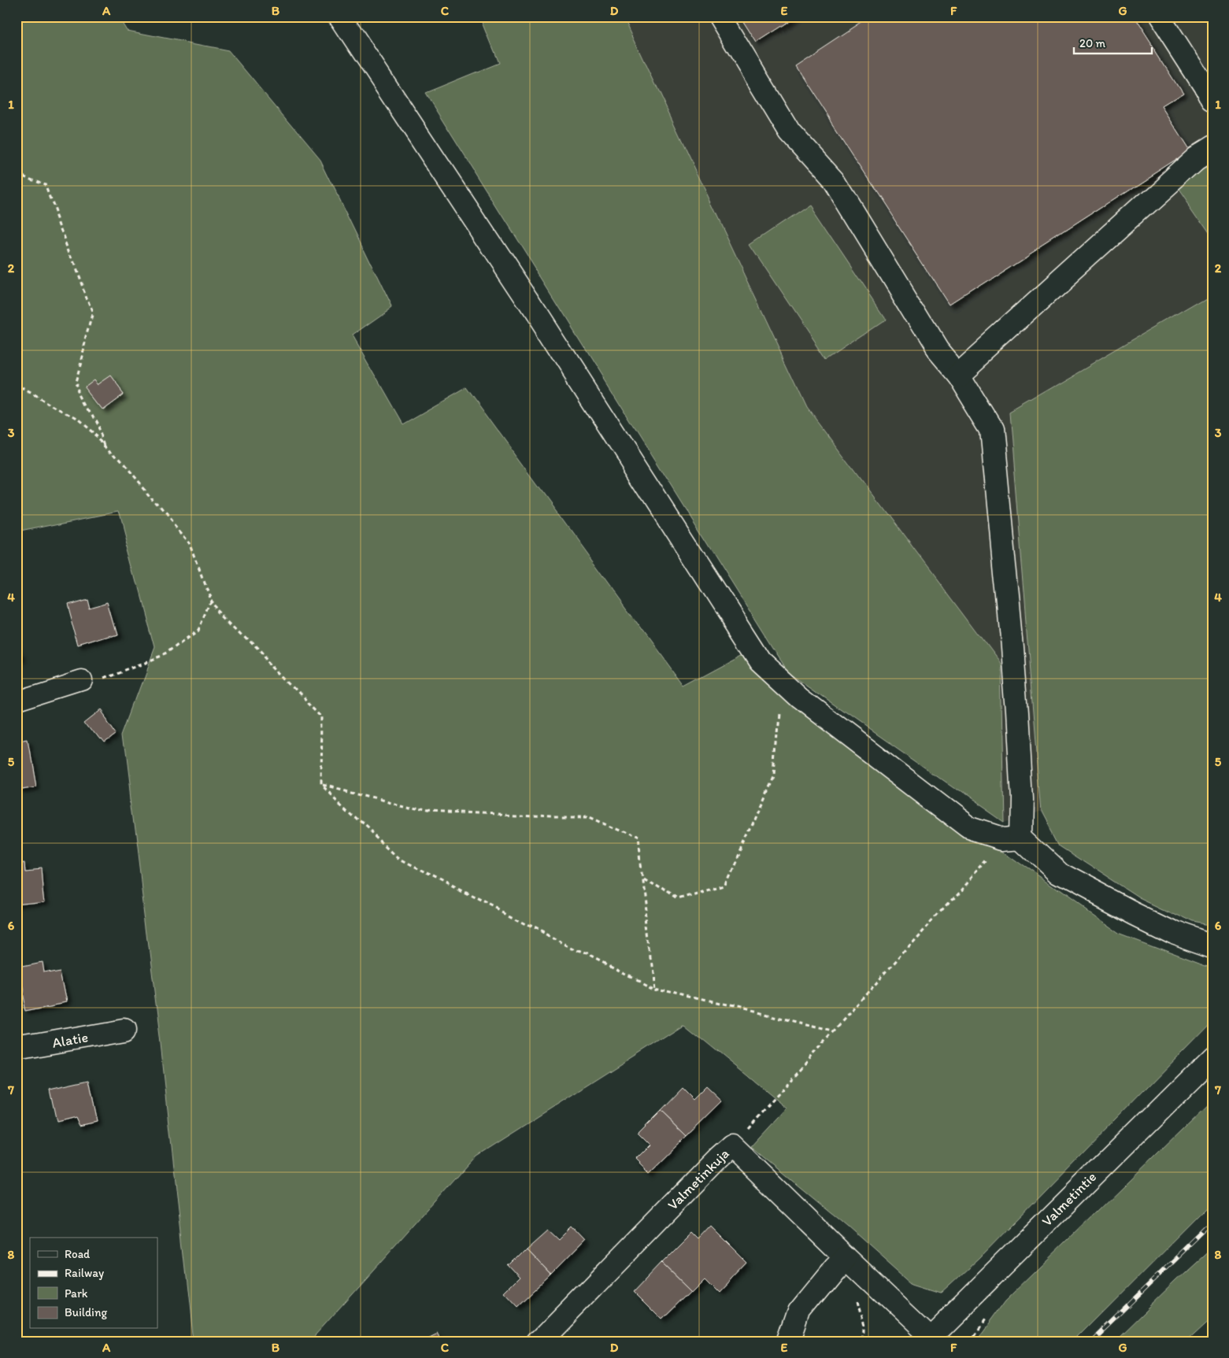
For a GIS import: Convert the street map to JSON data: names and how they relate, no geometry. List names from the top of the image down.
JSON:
{
  "streets": {
    "street": ["Alatie", "Valmetinkuja", "Valmetintie"]
  },
  "crossings": [
    ["Valmetinkuja", "Valmetintie"]
  ],
  "legend": [
    "Road",
    "Railway",
    "Park",
    "Building"
  ],
  "scale_bar": "20 m",
  "grid": {
    "columns": [
      "A",
      "B",
      "C",
      "D",
      "E",
      "F",
      "G"
    ],
    "rows": [
      "1",
      "2",
      "3",
      "4",
      "5",
      "6",
      "7",
      "8"
    ]
  }
}
